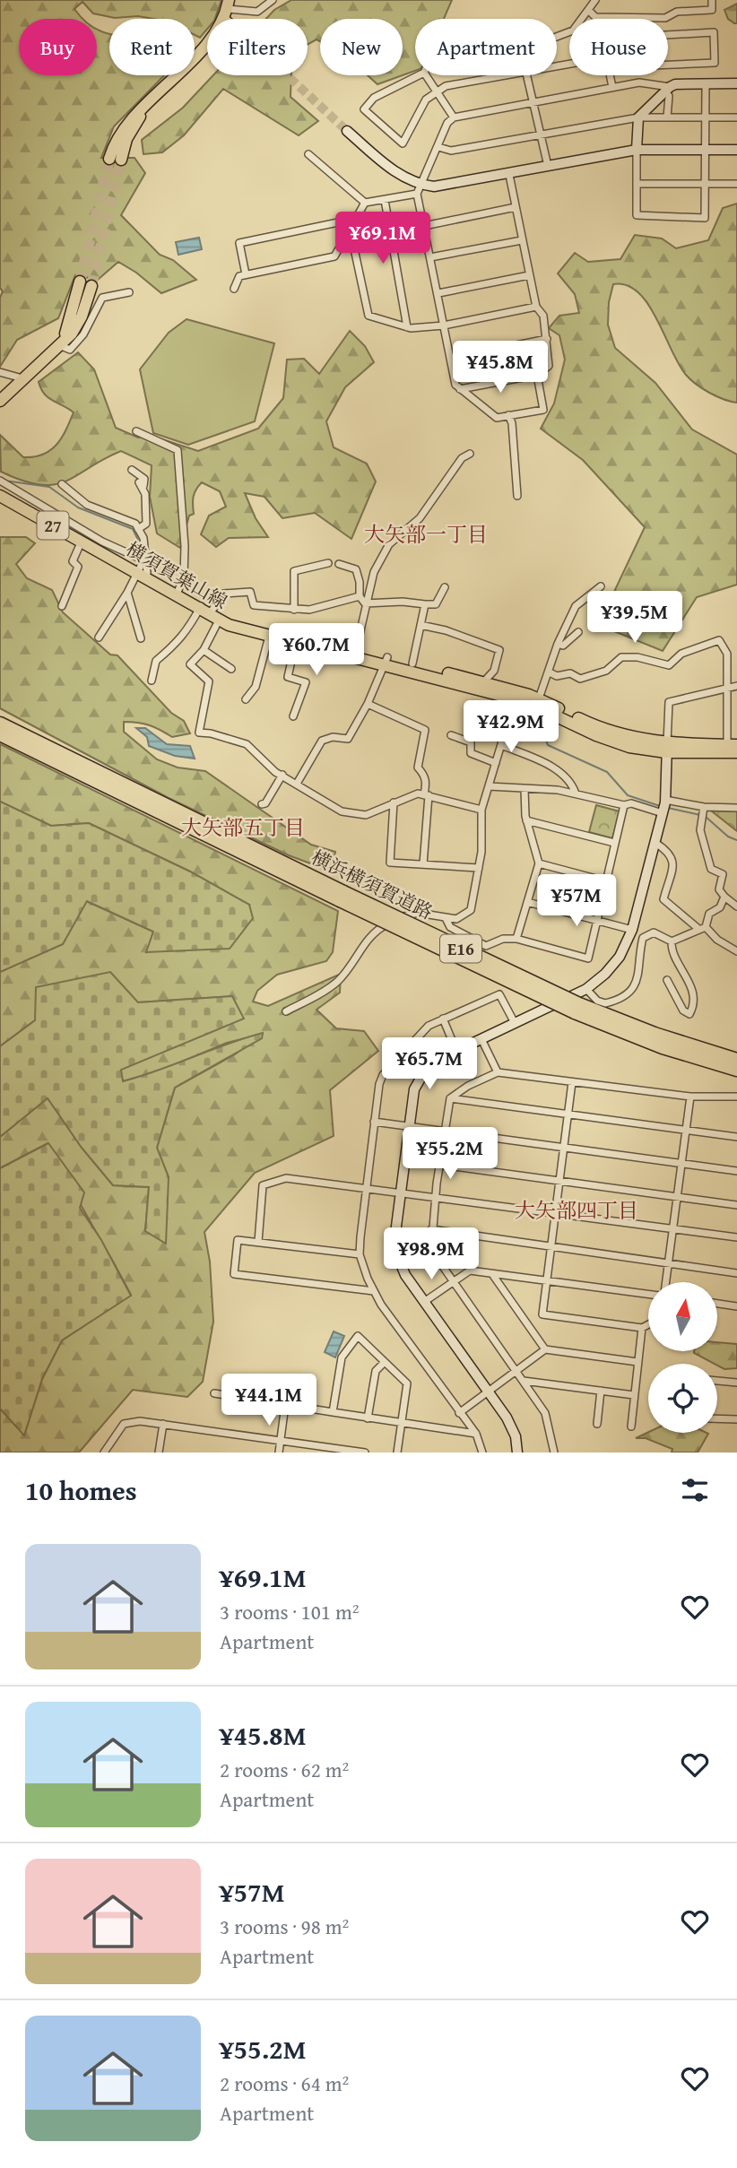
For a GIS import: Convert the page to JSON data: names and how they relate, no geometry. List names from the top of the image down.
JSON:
{
  "streets": {
    "highway": ["横浜横須賀道路", "E16"],
    "main road": ["27", "横須賀葉山線"]
  },
  "districts": ["大矢部一丁目", "大矢部五丁目", "大矢部四丁目"],
  "north": "top",
  "page": {
    "chip": [
      "Buy",
      "Rent",
      "Filters",
      "New",
      "Apartment",
      "House"
    ],
    "price": [
      "¥69.1M",
      "¥45.8M",
      "¥39.5M",
      "¥60.7M",
      "¥42.9M",
      "¥57M",
      "¥65.7M",
      "¥55.2M",
      "¥98.9M",
      "¥44.1M"
    ],
    "heading": "10 homes",
    "list": [
      {
        "name": "¥69.1M",
        "note": "3 rooms · 101 m² · Apartment"
      },
      {
        "name": "¥45.8M",
        "note": "2 rooms · 62 m² · Apartment"
      },
      {
        "name": "¥57M",
        "note": "3 rooms · 98 m² · Apartment"
      },
      {
        "name": "¥55.2M",
        "note": "2 rooms · 64 m² · Apartment"
      }
    ]
  }
}
